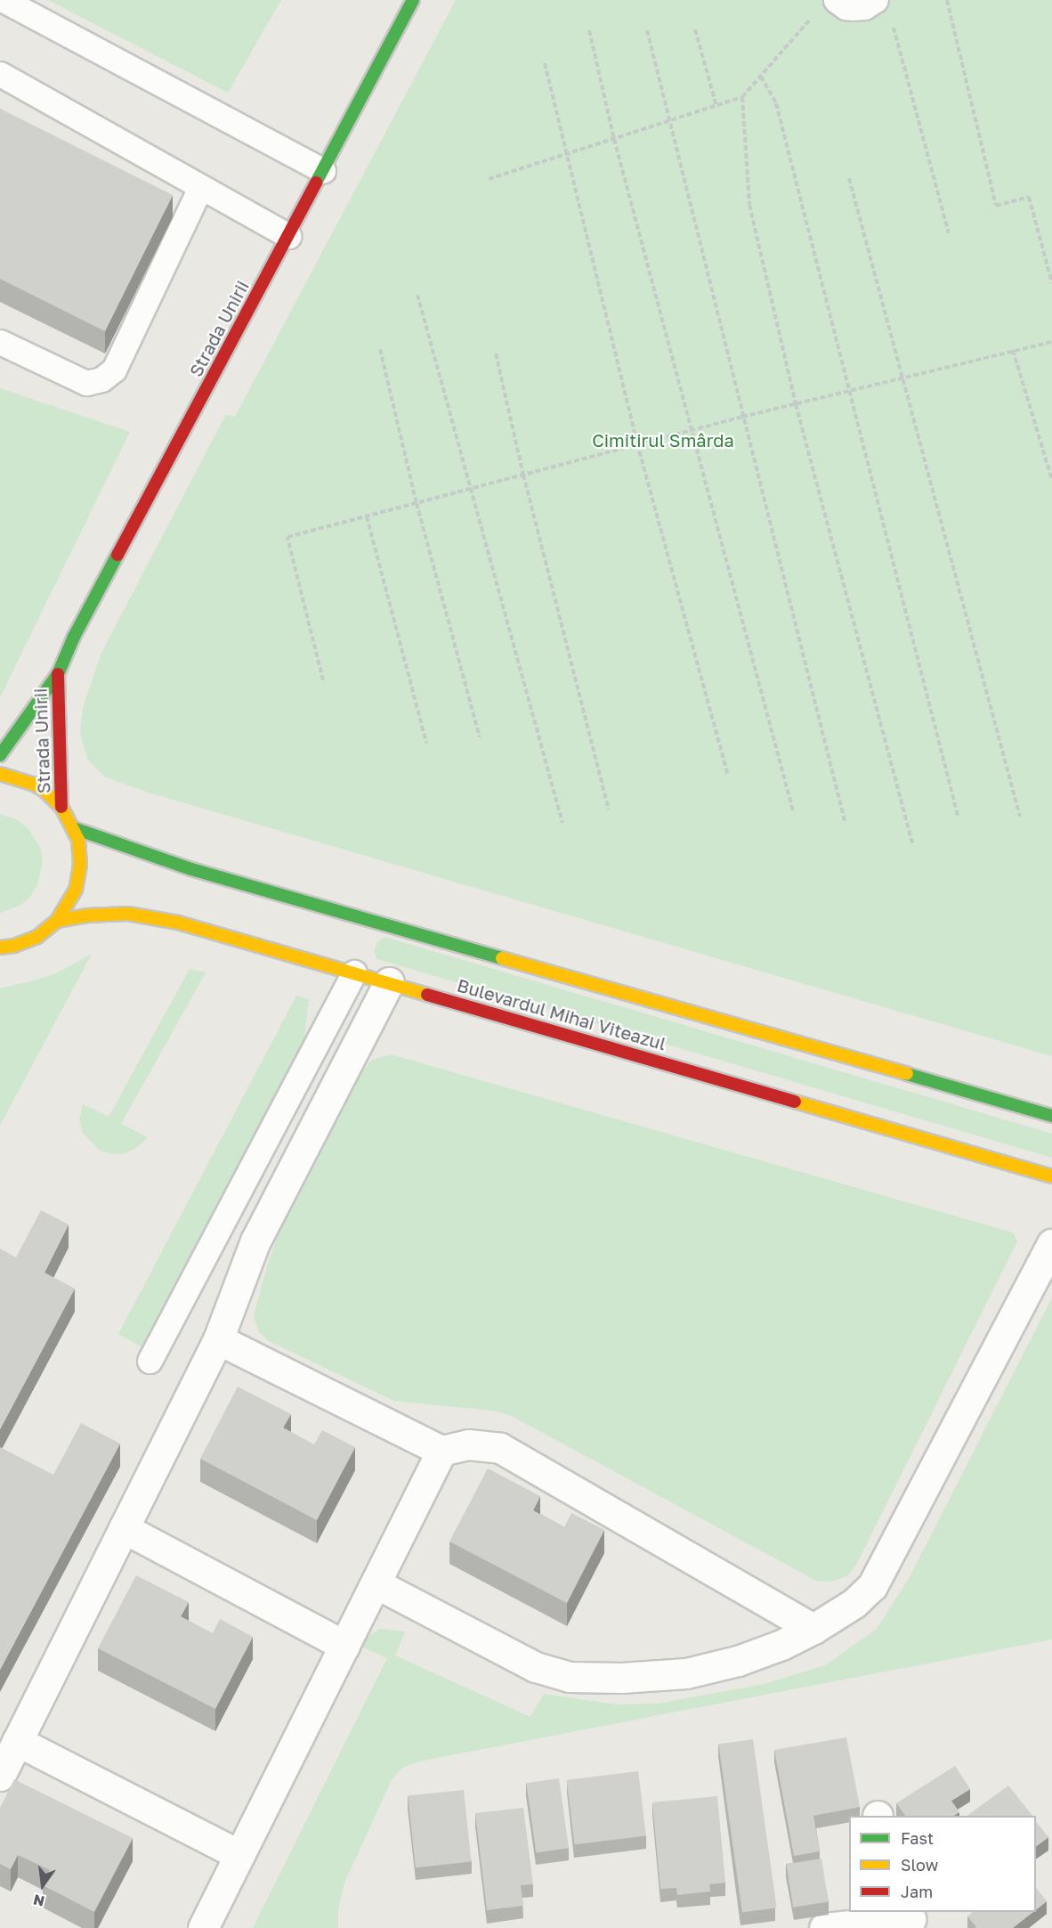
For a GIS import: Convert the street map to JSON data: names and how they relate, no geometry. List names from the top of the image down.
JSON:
{
  "streets": {
    "main road": ["Strada Unirii", "Bulevardul Mihai Viteazul"]
  },
  "parks": ["Cimitirul Smârda"],
  "legend": ["Fast", "Slow", "Jam"],
  "north": "bottom"
}
